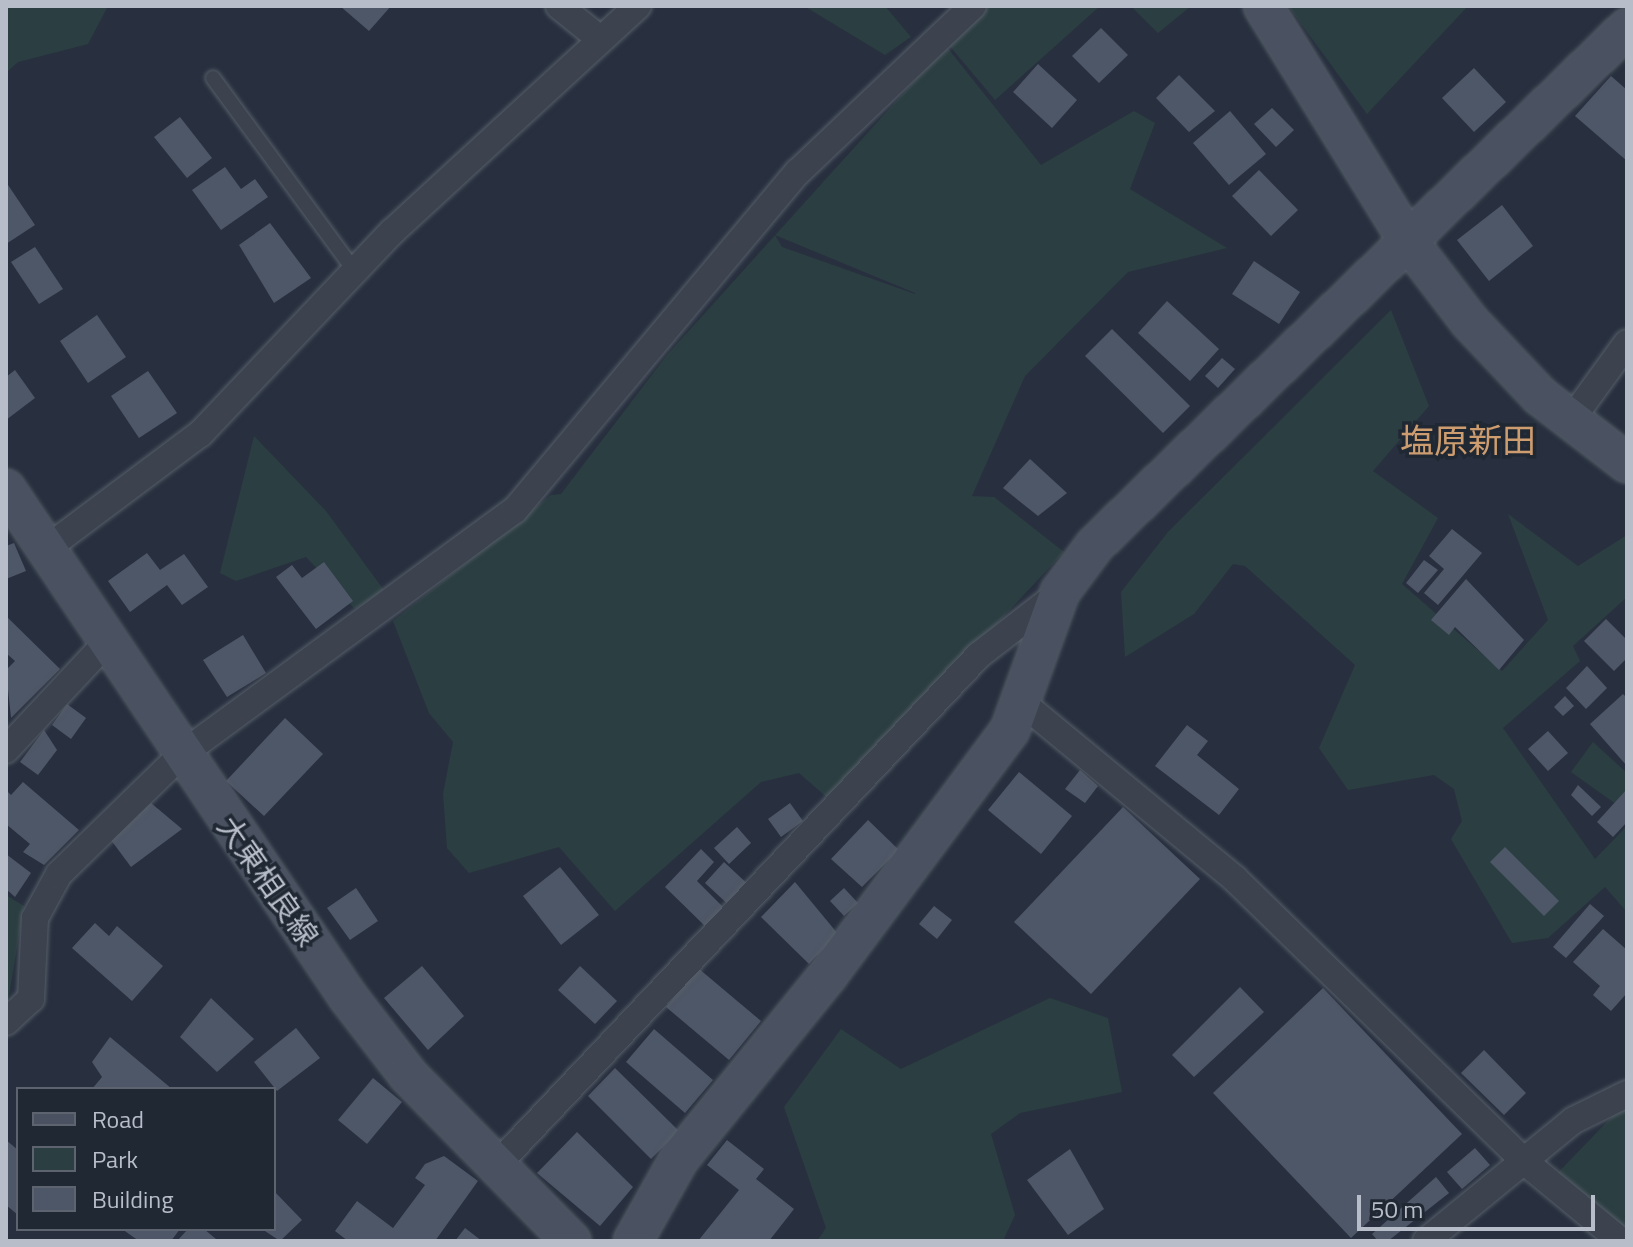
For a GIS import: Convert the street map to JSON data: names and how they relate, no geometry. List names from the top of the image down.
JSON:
{
  "streets": {
    "street": ["大東相良線"]
  },
  "districts": ["塩原新田"],
  "legend": ["Road", "Park", "Building"],
  "scale_bar": "50 m"
}
